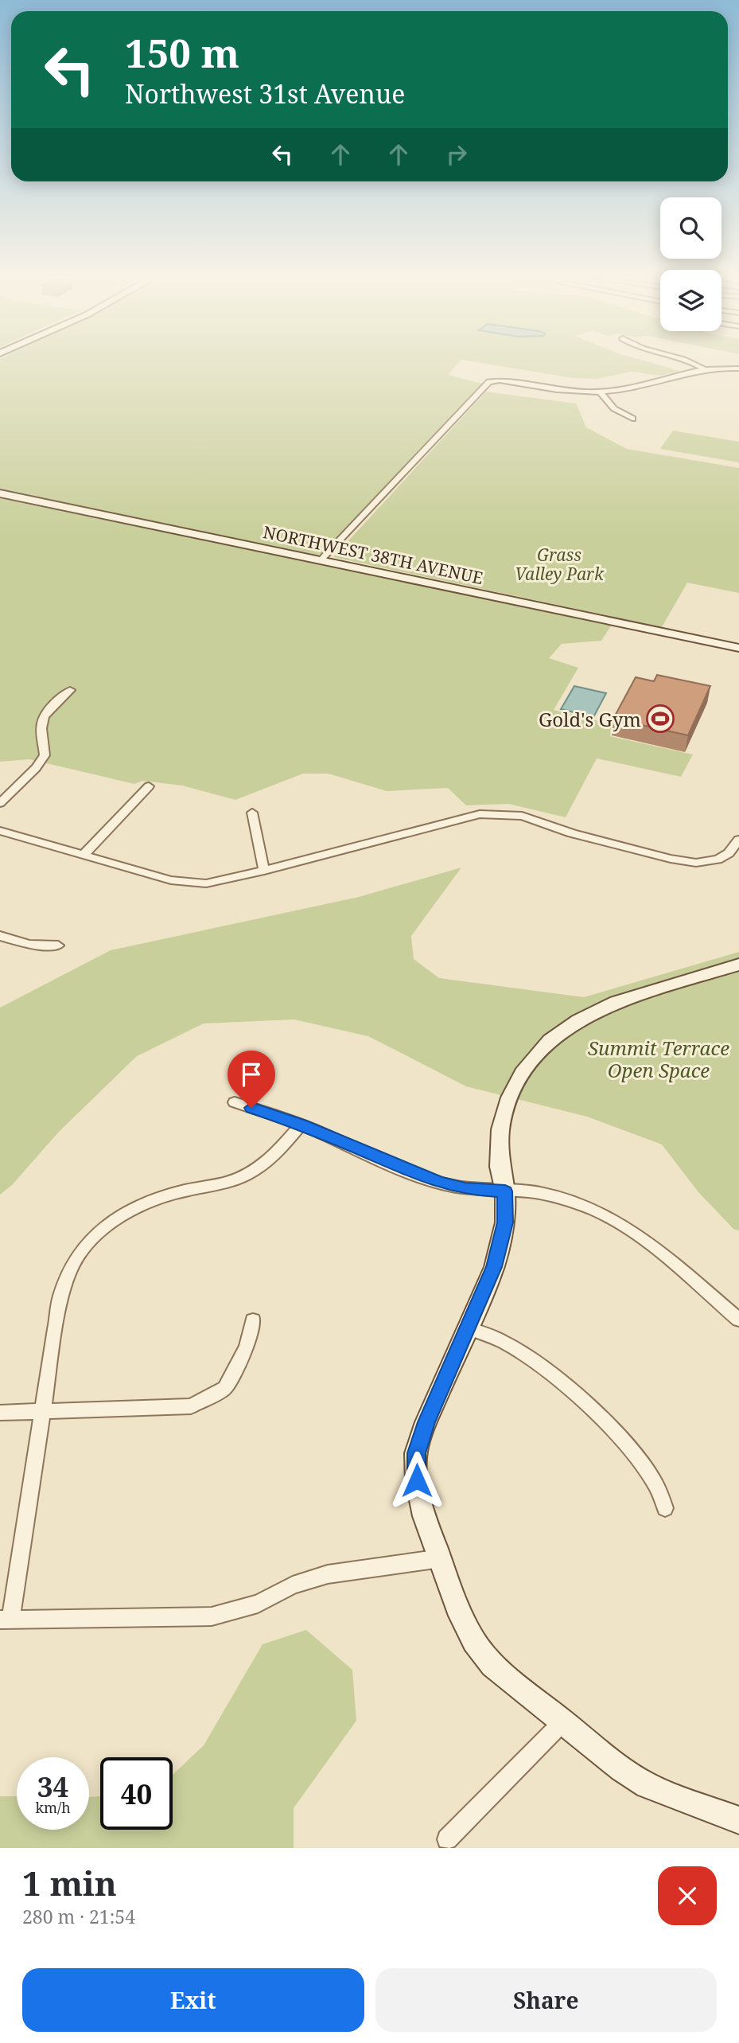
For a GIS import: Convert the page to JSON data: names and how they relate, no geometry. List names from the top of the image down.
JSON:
{
  "streets": {
    "street": ["NORTHWEST 38TH AVENUE"]
  },
  "parks": ["Grass Valley Park", "Summit Terrace Open Space"],
  "places": {
    "sports": ["Gold's Gym"]
  },
  "page": {
    "turn": ["150 m", "Northwest 31st Avenue"],
    "speed": "34 km/h",
    "limit": "40",
    "heading": ["1 min", "280 m · 21:54"],
    "buttons": ["Exit", "Share"]
  }
}
